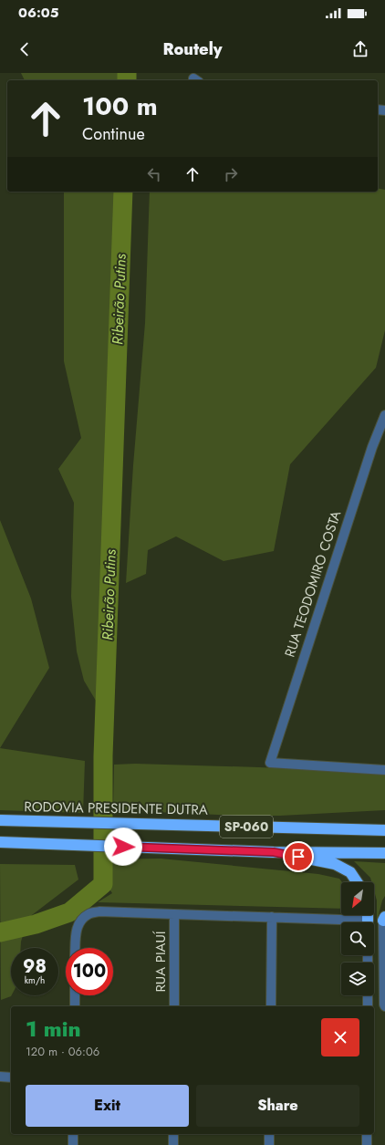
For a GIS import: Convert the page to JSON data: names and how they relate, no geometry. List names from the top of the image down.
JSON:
{
  "streets": {
    "highway": ["RODOVIA PRESIDENTE DUTRA", "SP-060"],
    "street": ["RUA TEODOMIRO COSTA", "RUA PIAUÍ"]
  },
  "water": ["Ribeirão Putins"],
  "north": "bottom left",
  "page": {
    "status": "06:05",
    "header": "Routely",
    "turn": ["100 m", "Continue"],
    "speed": "98 km/h",
    "limit": "100",
    "heading": ["1 min", "120 m · 06:06"],
    "buttons": ["Exit", "Share"]
  }
}
